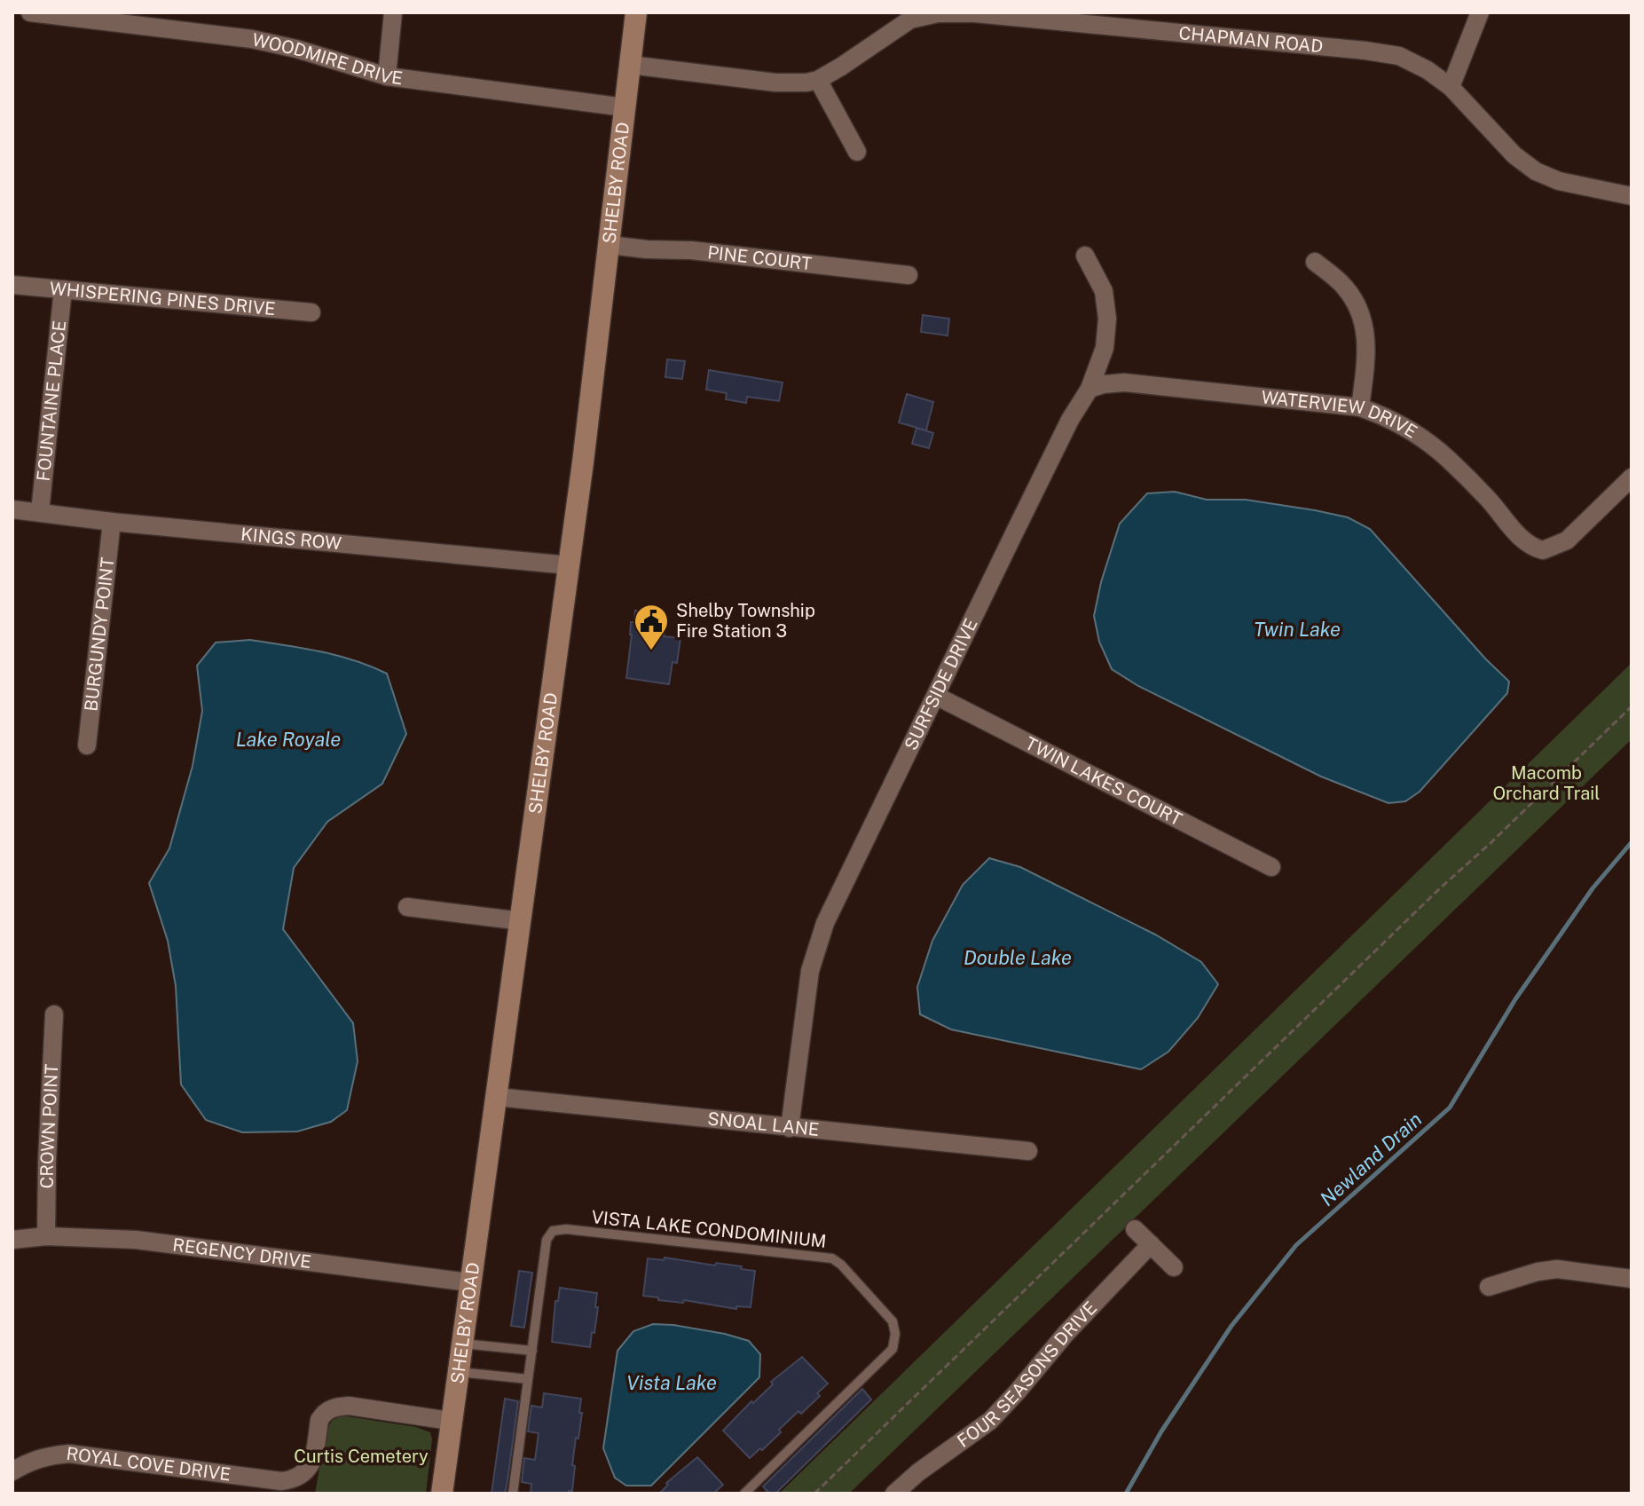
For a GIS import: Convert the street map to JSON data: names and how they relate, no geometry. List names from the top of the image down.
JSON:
{
  "streets": {
    "street": [
      "CHAPMAN ROAD",
      "WOODMIRE DRIVE",
      "SHELBY ROAD",
      "PINE COURT",
      "WHISPERING PINES DRIVE",
      "FOUNTAINE PLACE",
      "WATERVIEW DRIVE",
      "KINGS ROW",
      "BURGUNDY POINT",
      "SURFSIDE DRIVE",
      "TWIN LAKES COURT",
      "SNOAL LANE",
      "CROWN POINT",
      "REGENCY DRIVE",
      "FOUR SEASONS DRIVE",
      "ROYAL COVE DRIVE"
    ],
    "lane": ["VISTA LAKE CONDOMINIUM"]
  },
  "crossings": [
    ["CHAPMAN ROAD", "SHELBY ROAD"],
    ["WOODMIRE DRIVE", "SHELBY ROAD"],
    ["SHELBY ROAD", "PINE COURT"],
    ["SHELBY ROAD", "KINGS ROW"],
    ["SHELBY ROAD", "SNOAL LANE"],
    ["SHELBY ROAD", "REGENCY DRIVE"],
    ["SHELBY ROAD", "ROYAL COVE DRIVE"],
    ["WHISPERING PINES DRIVE", "FOUNTAINE PLACE"],
    ["FOUNTAINE PLACE", "KINGS ROW"],
    ["WATERVIEW DRIVE", "SURFSIDE DRIVE"],
    ["KINGS ROW", "BURGUNDY POINT"],
    ["SURFSIDE DRIVE", "TWIN LAKES COURT"],
    ["SURFSIDE DRIVE", "SNOAL LANE"],
    ["CROWN POINT", "REGENCY DRIVE"]
  ],
  "water": [
    "Twin Lake",
    "Lake Royale",
    "Double Lake",
    "Newland Drain",
    "Vista Lake"
  ],
  "parks": ["Macomb Orchard Trail", "Curtis Cemetery"],
  "places": {
    "public building": ["Shelby Township Fire Station 3"]
  }
}
